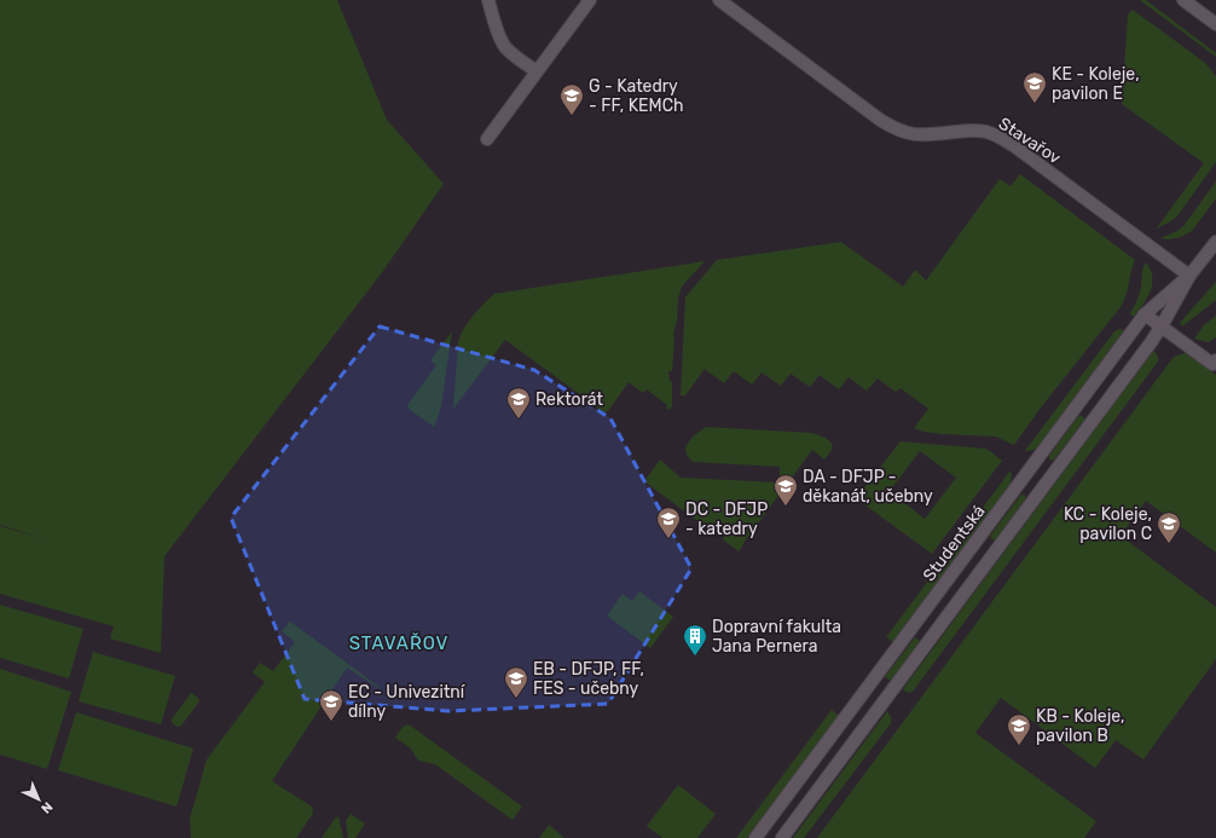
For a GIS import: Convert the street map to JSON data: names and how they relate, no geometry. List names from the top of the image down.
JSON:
{
  "streets": {
    "street": ["Stavařov", "Studentská"]
  },
  "crossings": [
    ["Stavařov", "Studentská"]
  ],
  "districts": ["STAVAŘOV"],
  "places": {
    "school or university": [
      "KE - Koleje, pavilon E",
      "G - Katedry - FF, KEMCh",
      "Rektorát",
      "DA - DFJP - děkanát, učebny",
      "DC - DFJP - katedry",
      "KC - Koleje, pavilon C",
      "EB - DFJP, FF, FES - učebny",
      "EC - Univezitní dílny",
      "KB - Koleje, pavilon B"
    ],
    "building": ["Dopravní fakulta Jana Pernera"]
  },
  "north": "bottom right"
}
